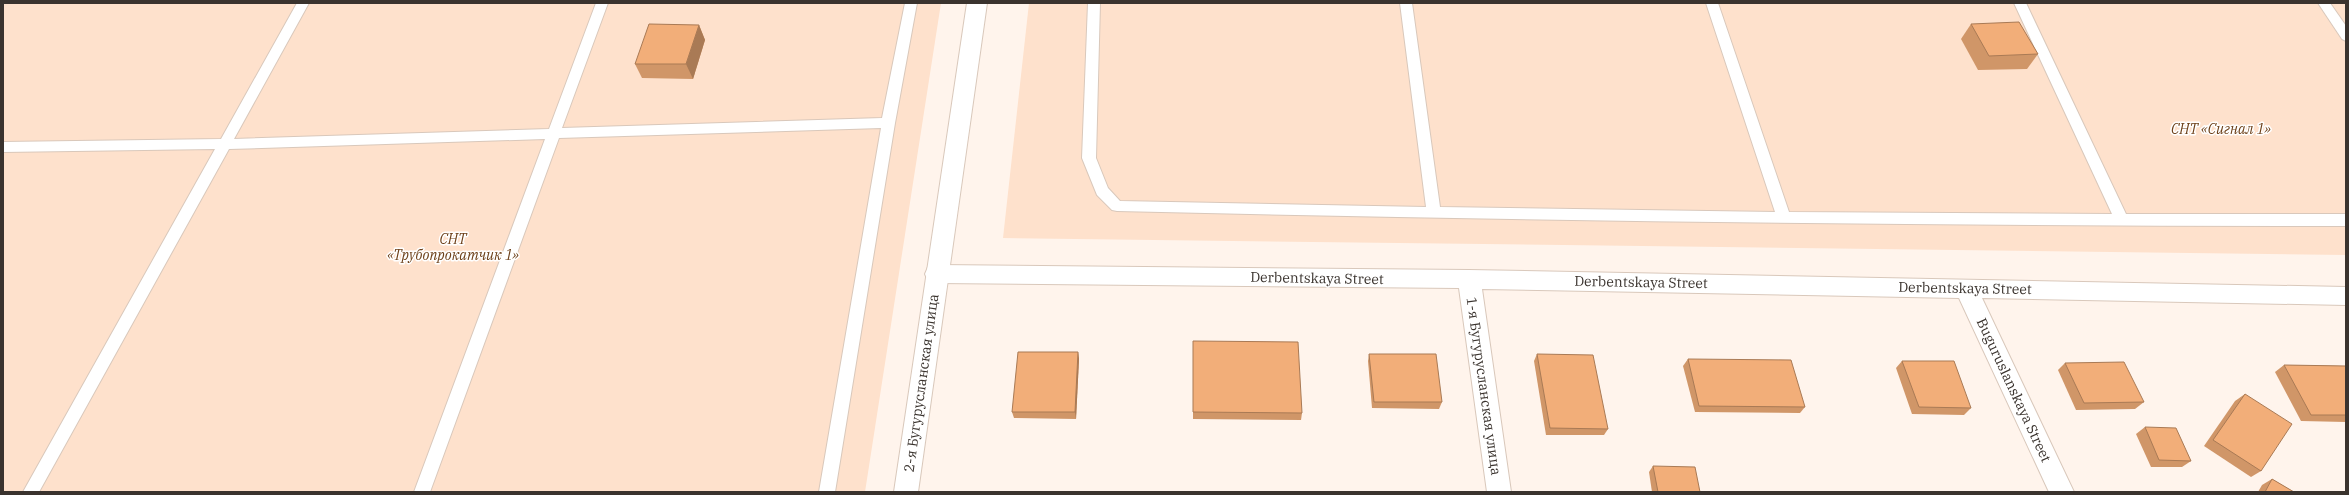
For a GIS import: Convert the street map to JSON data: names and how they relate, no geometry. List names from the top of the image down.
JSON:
{
  "streets": {
    "street": [
      "Derbentskaya Street",
      "2-я Бугурусланская улица",
      "1-я Бугурусланская улица",
      "Buguruslanskaya Street"
    ]
  },
  "crossings": [
    ["Derbentskaya Street", "2-я Бугурусланская улица"],
    ["Derbentskaya Street", "1-я Бугурусланская улица"],
    ["Derbentskaya Street", "Buguruslanskaya Street"]
  ],
  "parks": ["СНТ «Сигнал 1»", "СНТ «Трубопрокатчик 1»"]
}
